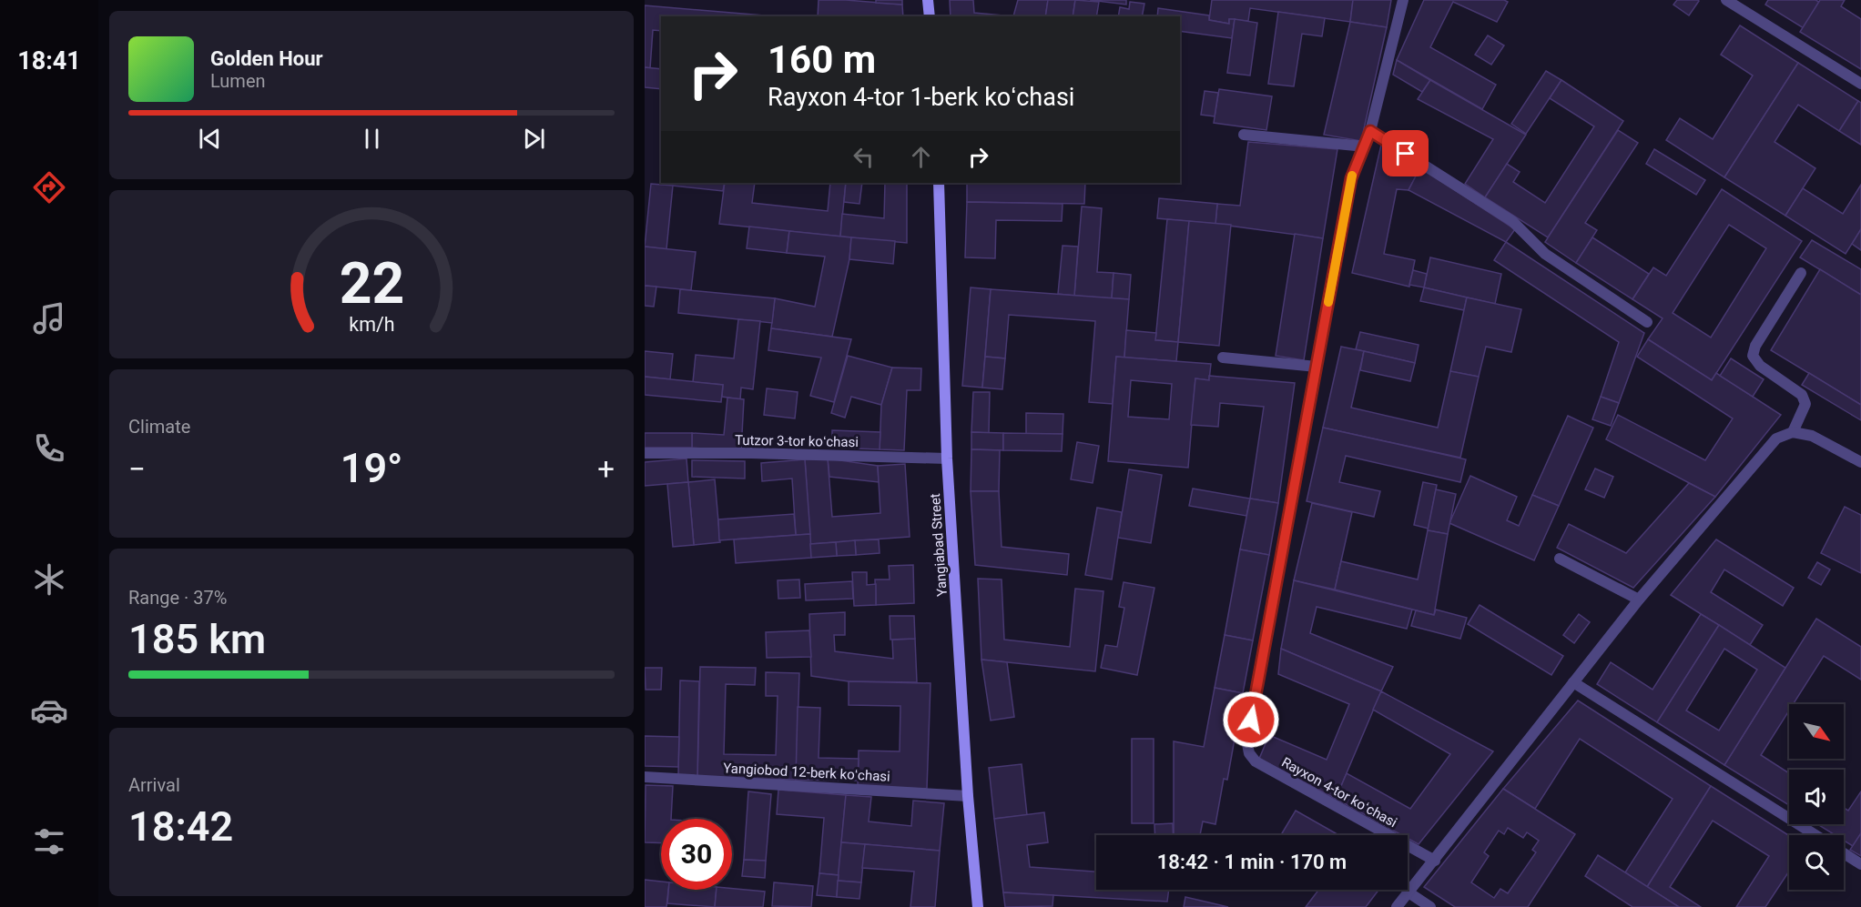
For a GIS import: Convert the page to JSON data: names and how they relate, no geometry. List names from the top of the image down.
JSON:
{
  "streets": {
    "street": [
      "Tutzor 3-tor koʻchasi",
      "Yangiabad Street",
      "Yangiobod 12-berk koʻchasi",
      "Rayxon 4-tor koʻchasi"
    ]
  },
  "crossings": [
    ["Tutzor 3-tor koʻchasi", "Yangiabad Street"],
    ["Yangiabad Street", "Yangiobod 12-berk koʻchasi"]
  ],
  "north": "bottom right",
  "page": {
    "tabs": "18:41",
    "turn": ["160 m", "Rayxon 4-tor 1-berk koʻchasi"],
    "song": ["Golden Hour", "Lumen"],
    "tile": [
      "Climate",
      ["Range · 37%", "185 km"],
      ["Arrival", "18:42"]
    ],
    "heat": ["−", "19°", "+"],
    "limit": "30",
    "trip": "18:42 · 1 min · 170 m",
    "gauge": ["22", "km/h"]
  }
}
